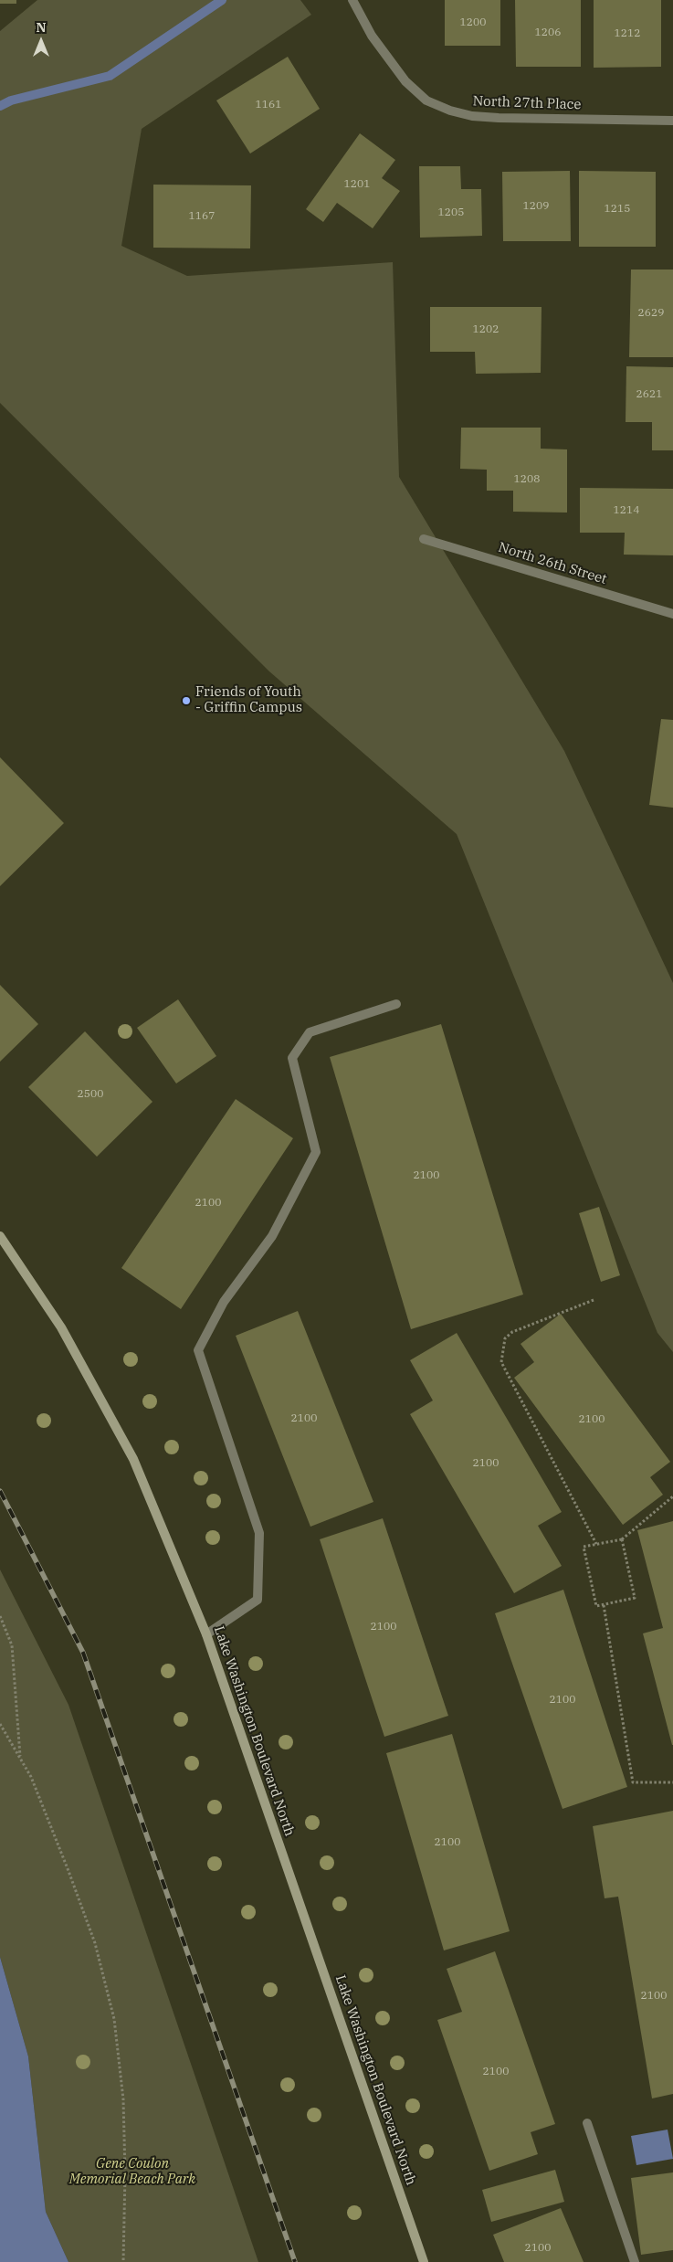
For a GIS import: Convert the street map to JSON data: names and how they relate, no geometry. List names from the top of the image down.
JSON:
{
  "streets": {
    "street": ["North 27th Place", "North 26th Street", "Lake Washington Boulevard North"]
  },
  "parks": ["Gene Coulon Memorial Beach Park"],
  "places": ["Friends of Youth - Griffin Campus"],
  "house_numbers": [
    "1200",
    "1206",
    "1212",
    "1161",
    "1201",
    "1209",
    "1215",
    "1205",
    "1167",
    "2629",
    "1202",
    "2621",
    "1208",
    "1214",
    "2500",
    "2100",
    "2100",
    "2100",
    "2100",
    "2100",
    "2100",
    "2100",
    "2100",
    "2100",
    "2100",
    "2100"
  ],
  "north": "top"
}
